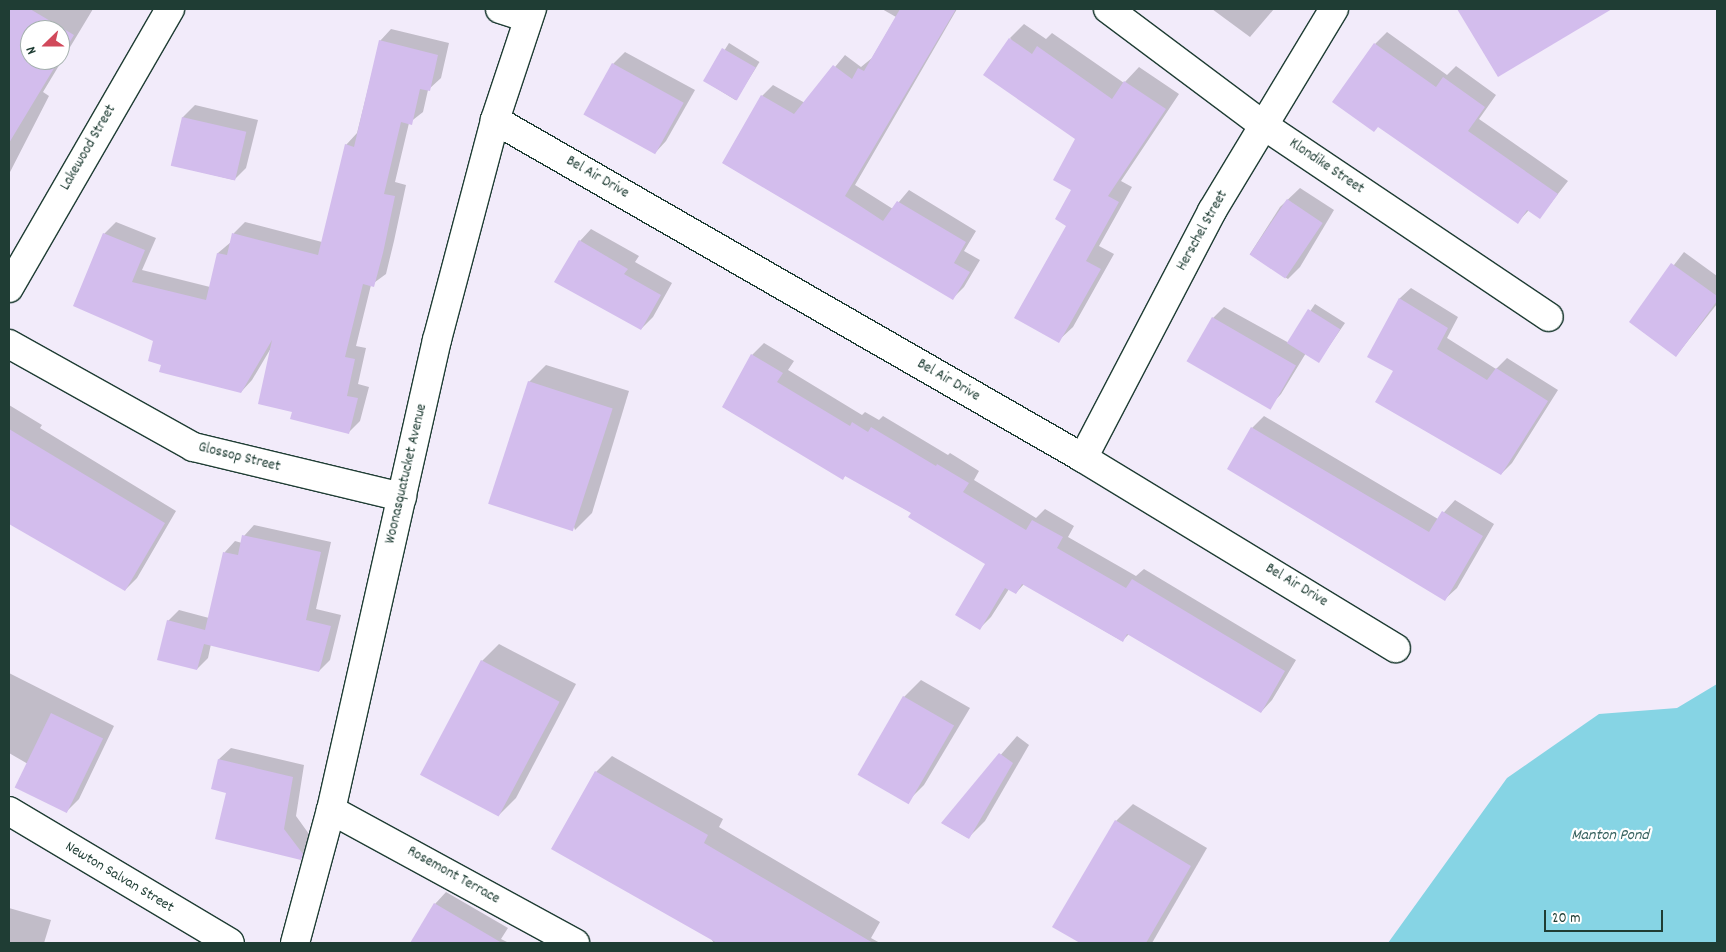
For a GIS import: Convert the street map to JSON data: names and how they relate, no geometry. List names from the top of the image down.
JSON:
{
  "streets": {
    "street": [
      "Lakewood Street",
      "Klondike Street",
      "Bel Air Drive",
      "Herschel Street",
      "Glossop Street",
      "Woonasquatucket Avenue",
      "Rosemont Terrace",
      "Newton Salvan Street"
    ]
  },
  "crossings": [
    ["Klondike Street", "Herschel Street"],
    ["Bel Air Drive", "Herschel Street"],
    ["Bel Air Drive", "Woonasquatucket Avenue"],
    ["Glossop Street", "Woonasquatucket Avenue"],
    ["Woonasquatucket Avenue", "Rosemont Terrace"]
  ],
  "water": ["Manton Pond"],
  "scale_bar": "20 m",
  "north": "left"
}
